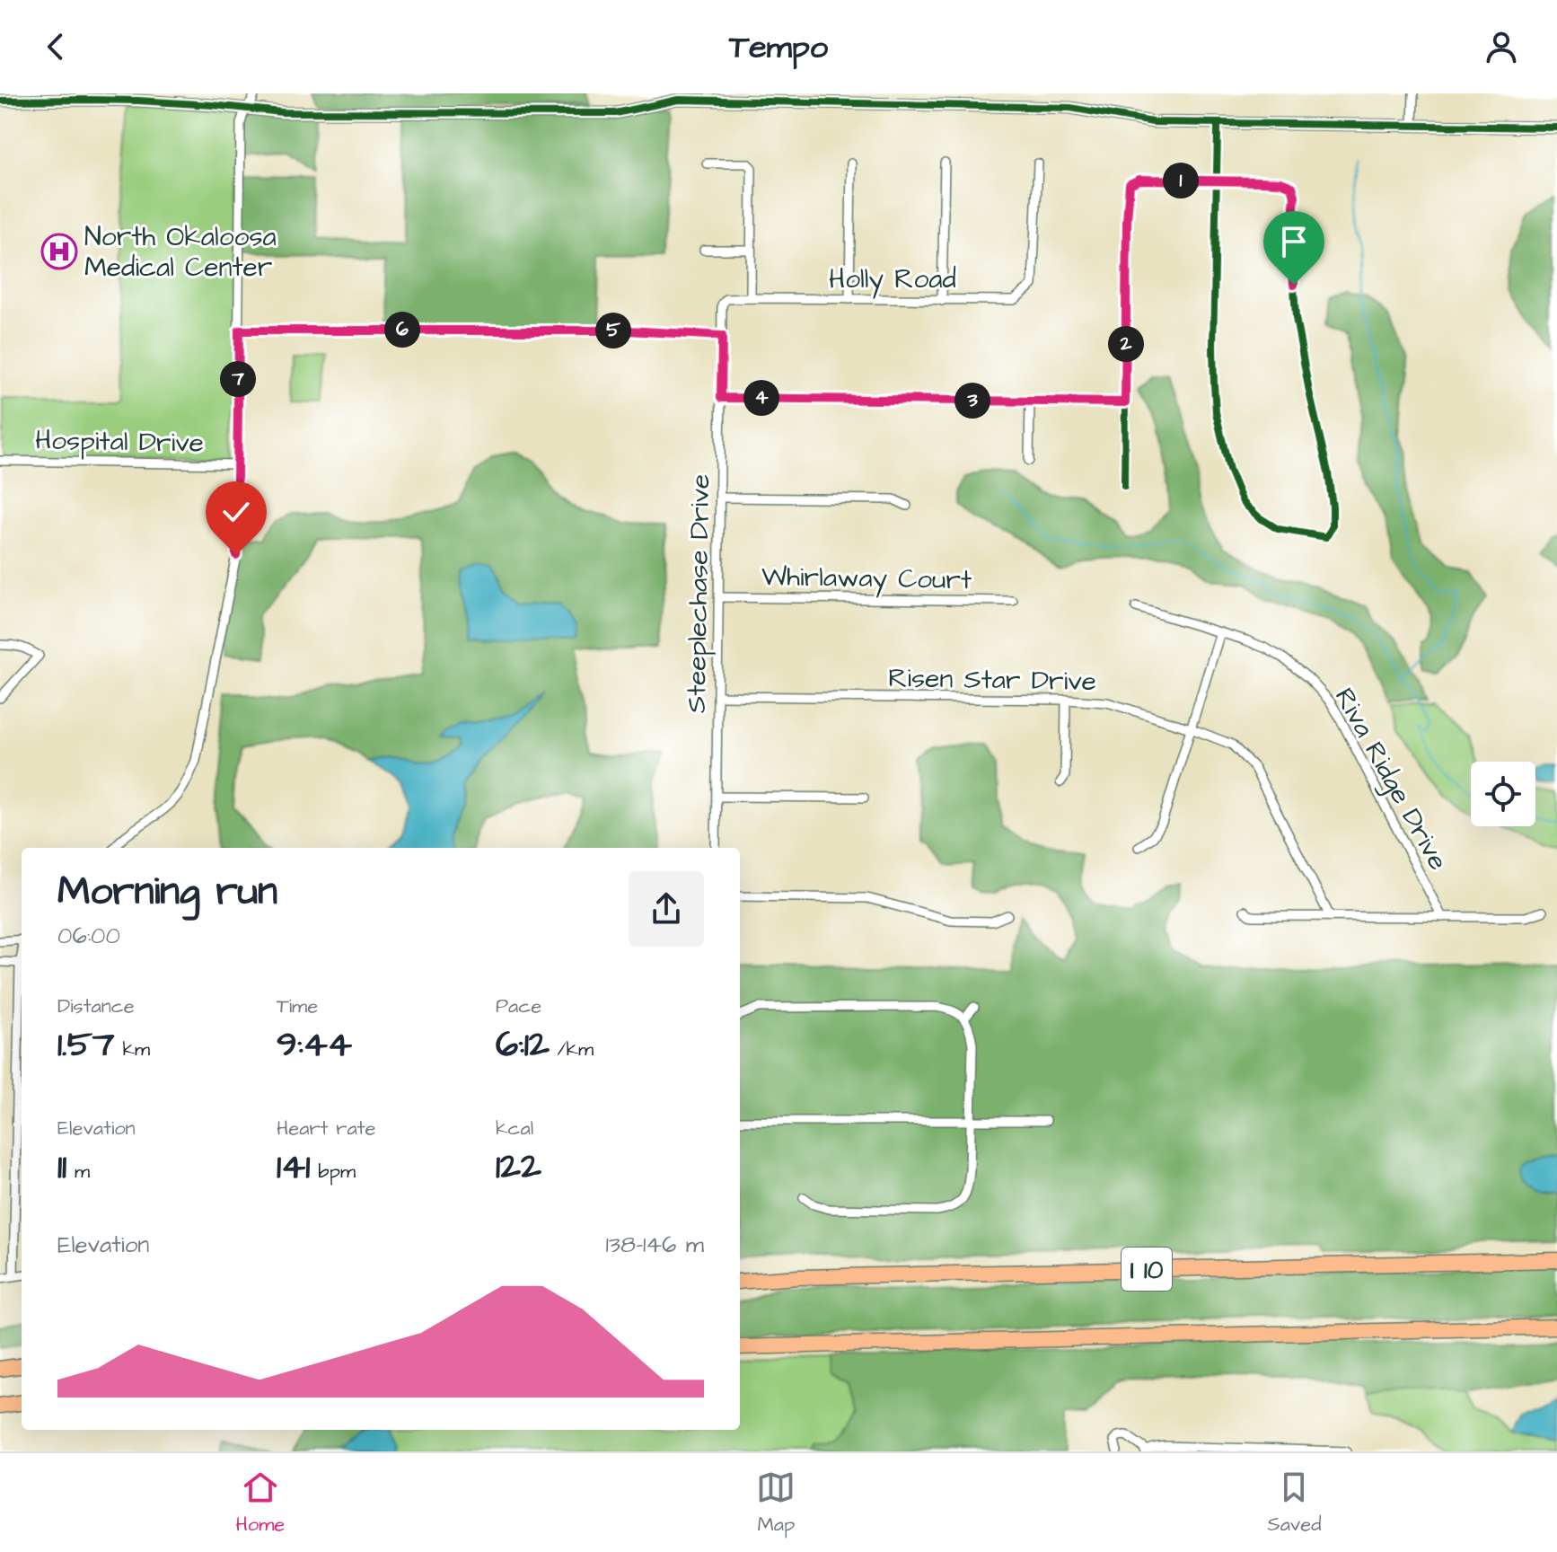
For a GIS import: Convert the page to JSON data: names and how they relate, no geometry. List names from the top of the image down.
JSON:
{
  "streets": {
    "highway": ["I 10"],
    "street": [
      "Holly Road",
      "Hospital Drive",
      "Whirlaway Court",
      "Steeplechase Drive",
      "Risen Star Drive",
      "Riva Ridge Drive"
    ]
  },
  "crossings": [
    ["Holly Road", "Steeplechase Drive"],
    ["Whirlaway Court", "Steeplechase Drive"],
    ["Steeplechase Drive", "Risen Star Drive"]
  ],
  "places": {
    "hospital": ["North Okaloosa Medical Center"]
  },
  "page": {
    "header": "Tempo",
    "pins": [
      "1",
      "6",
      "5",
      "2",
      "7",
      "4",
      "3"
    ],
    "heading": ["Morning run", "06:00"],
    "stats": [
      ["Distance", "1.57 km"],
      ["Time", "9:44"],
      ["Pace", "6:12 /km"],
      ["Elevation", "11 m"],
      ["Heart rate", "141 bpm"],
      ["kcal", "122"]
    ],
    "chart": ["Elevation", "138–146 m"],
    "tabs": ["Home", "Map", "Saved"]
  }
}
